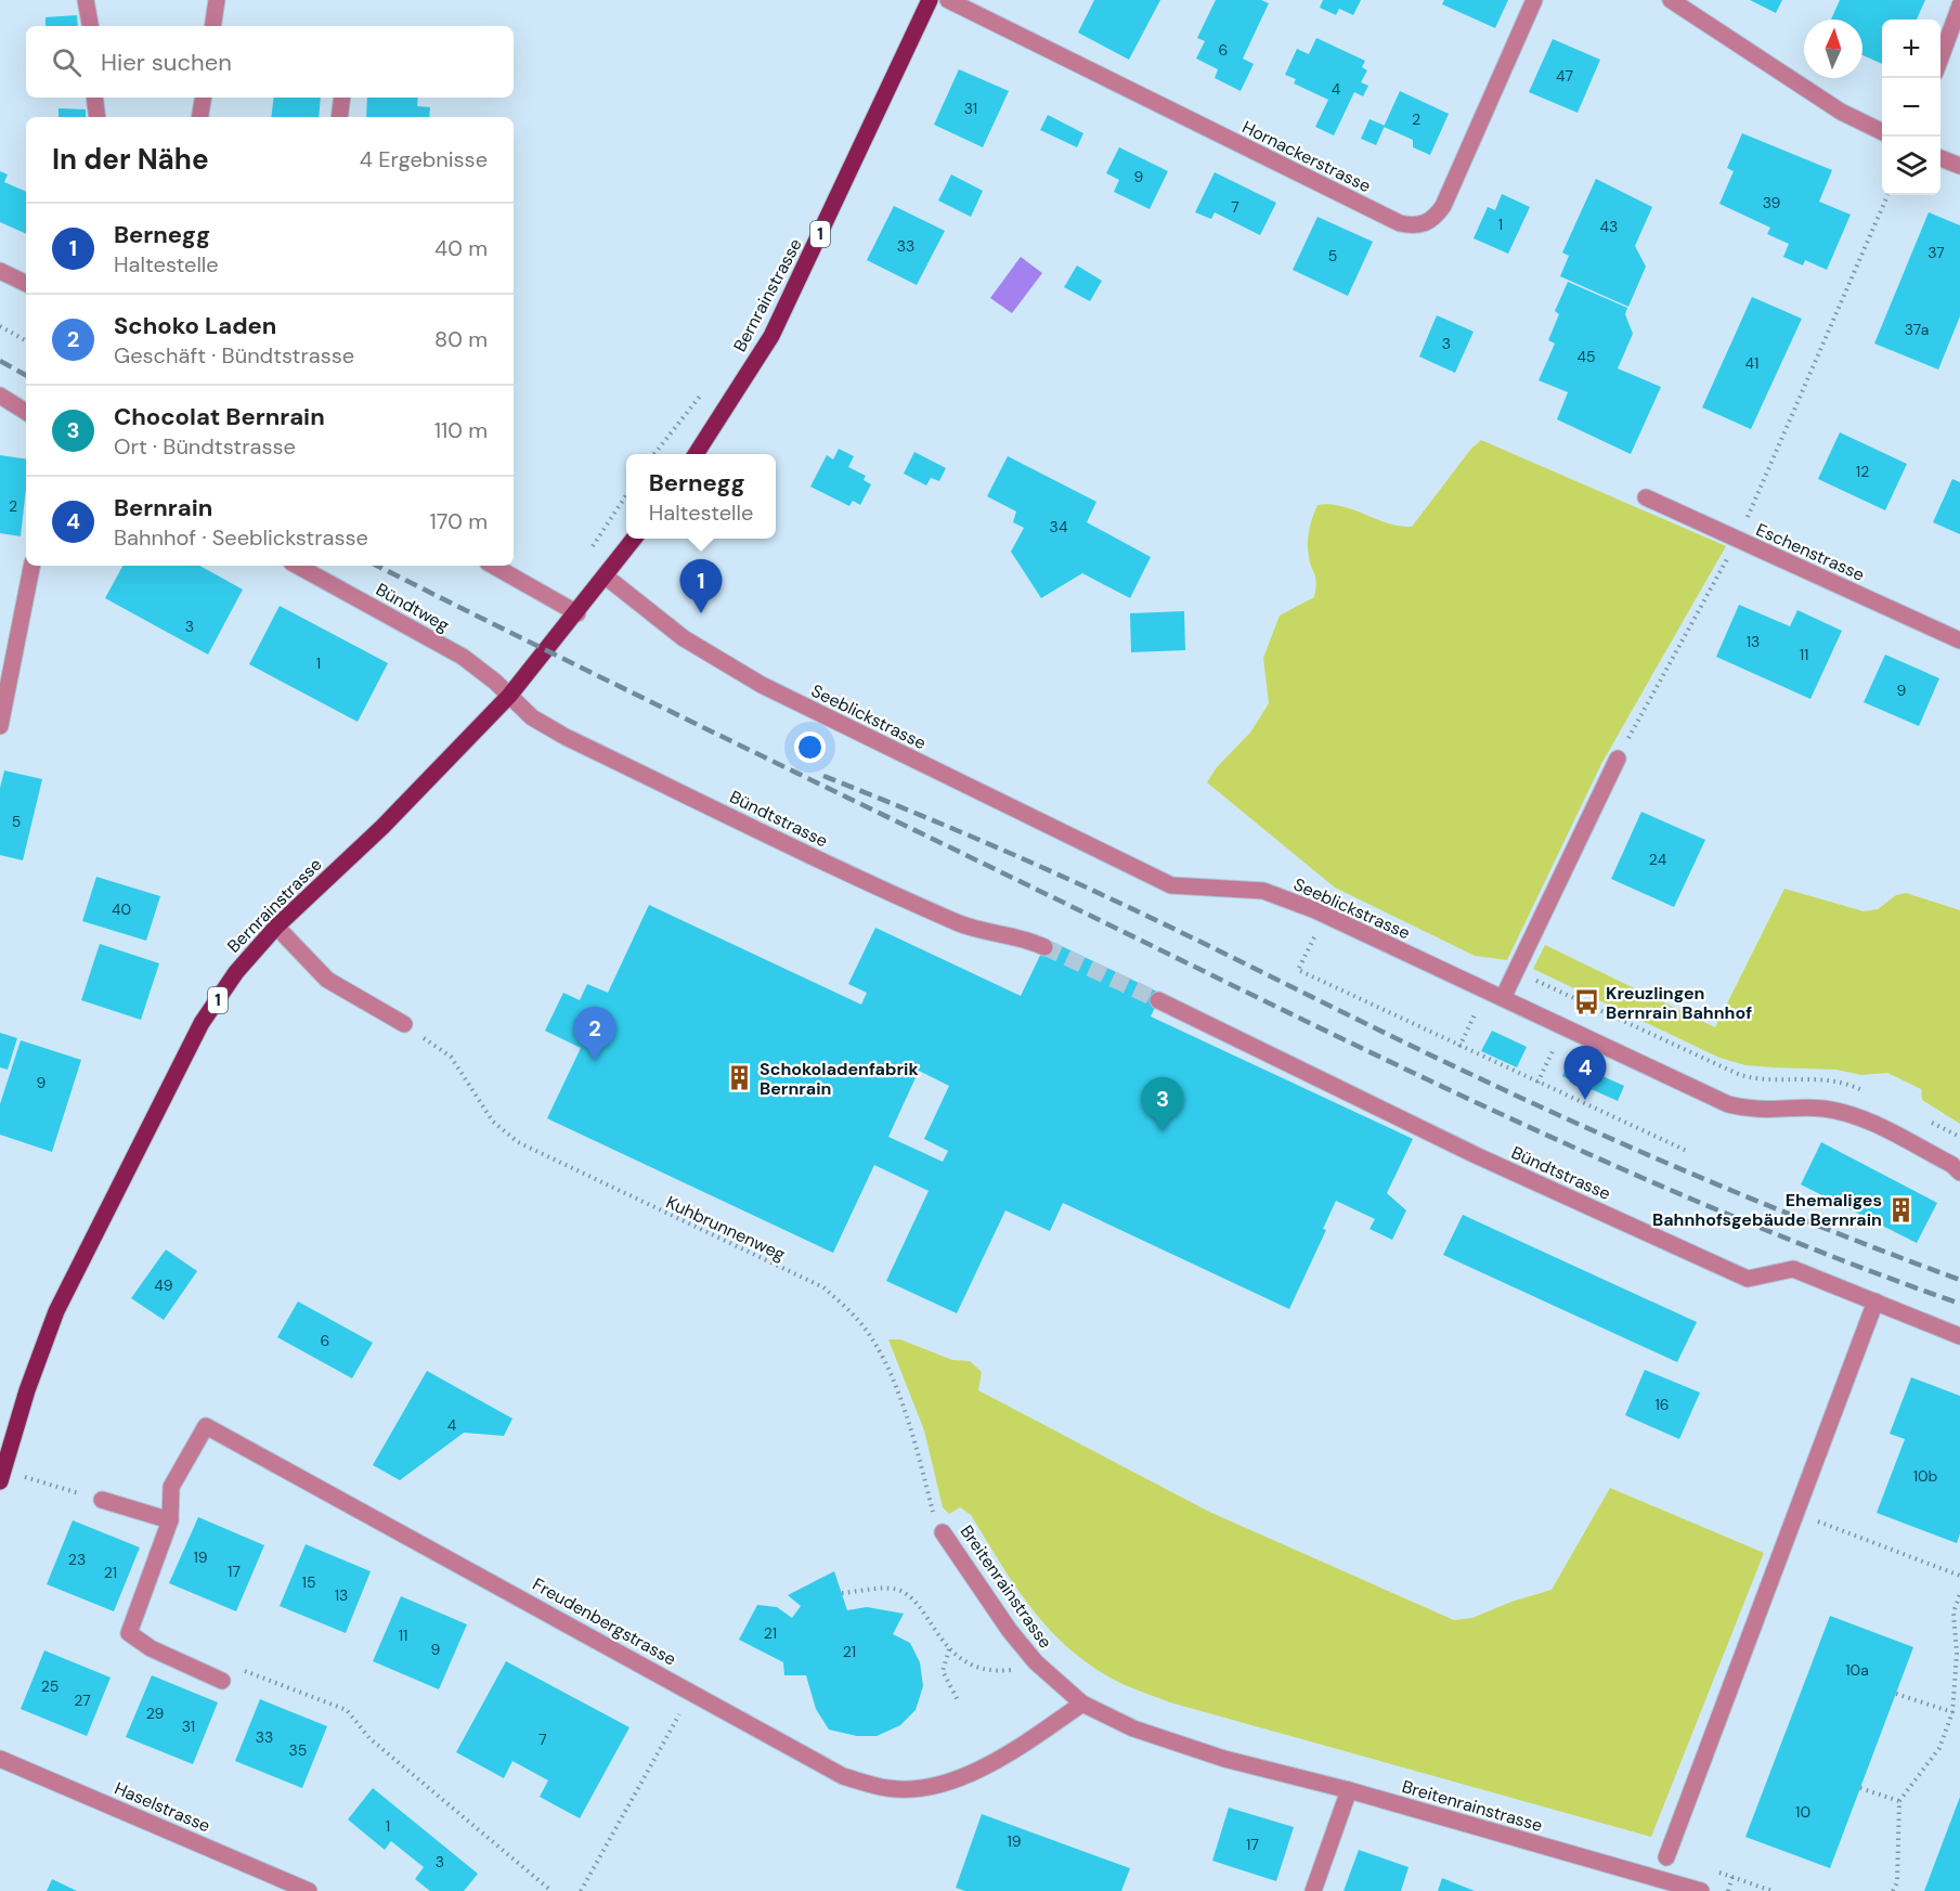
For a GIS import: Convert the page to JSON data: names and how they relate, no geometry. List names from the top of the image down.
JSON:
{
  "streets": {
    "main road": ["1", "Bernrainstrasse"],
    "street": [
      "Hornackerstrasse",
      "Eschenstrasse",
      "Bündtweg",
      "Seeblickstrasse",
      "Bündtstrasse",
      "Breitenrainstrasse",
      "Freudenbergstrasse",
      "Haselstrasse"
    ],
    "path": ["Kuhbrunnenweg"]
  },
  "crossings": [
    ["Bernrainstrasse", "Bündtweg"],
    ["Bernrainstrasse", "Seeblickstrasse"],
    ["Bernrainstrasse", "Bündtstrasse"],
    ["Bündtweg", "Bündtstrasse"],
    ["Kuhbrunnenweg", "Breitenrainstrasse"],
    ["Breitenrainstrasse", "Freudenbergstrasse"]
  ],
  "places": {
    "bus stop": ["Kreuzlingen Bernrain Bahnhof"],
    "building": ["Schokoladenfabrik Bernrain", "Ehemaliges Bahnhofsgebäude Bernrain"]
  },
  "house_numbers": [
    "6",
    "47",
    "4",
    "31",
    "2",
    "9",
    "39",
    "7",
    "1",
    "43",
    "33",
    "37",
    "5",
    "37a",
    "3",
    "45",
    "41",
    "12",
    "2",
    "34",
    "3",
    "13",
    "11",
    "1",
    "9",
    "5",
    "24",
    "40",
    "9",
    "49",
    "6",
    "16",
    "4",
    "10b",
    "19",
    "23",
    "17",
    "21",
    "15",
    "13",
    "21",
    "11",
    "9",
    "21",
    "10a",
    "25",
    "27",
    "29",
    "31",
    "33",
    "7",
    "35",
    "10",
    "1",
    "19",
    "17",
    "3"
  ],
  "north": "top",
  "page": {
    "map_buttons": ["+", "−"],
    "search": "Hier suchen",
    "heading": ["In der Nähe", "4 Ergebnisse"],
    "list": [
      {
        "mark": "1",
        "name": "Bernegg",
        "note": "Haltestelle",
        "value": "40 m"
      },
      {
        "mark": "2",
        "name": "Schoko Laden",
        "note": "Geschäft · Bündtstrasse",
        "value": "80 m"
      },
      {
        "mark": "3",
        "name": "Chocolat Bernrain",
        "note": "Ort · Bündtstrasse",
        "value": "110 m"
      },
      {
        "mark": "4",
        "name": "Bernrain",
        "note": "Bahnhof · Seeblickstrasse",
        "value": "170 m"
      }
    ],
    "popup": ["Bernegg", "Haltestelle"],
    "pins": [
      "1",
      "2",
      "4",
      "3"
    ]
  }
}
